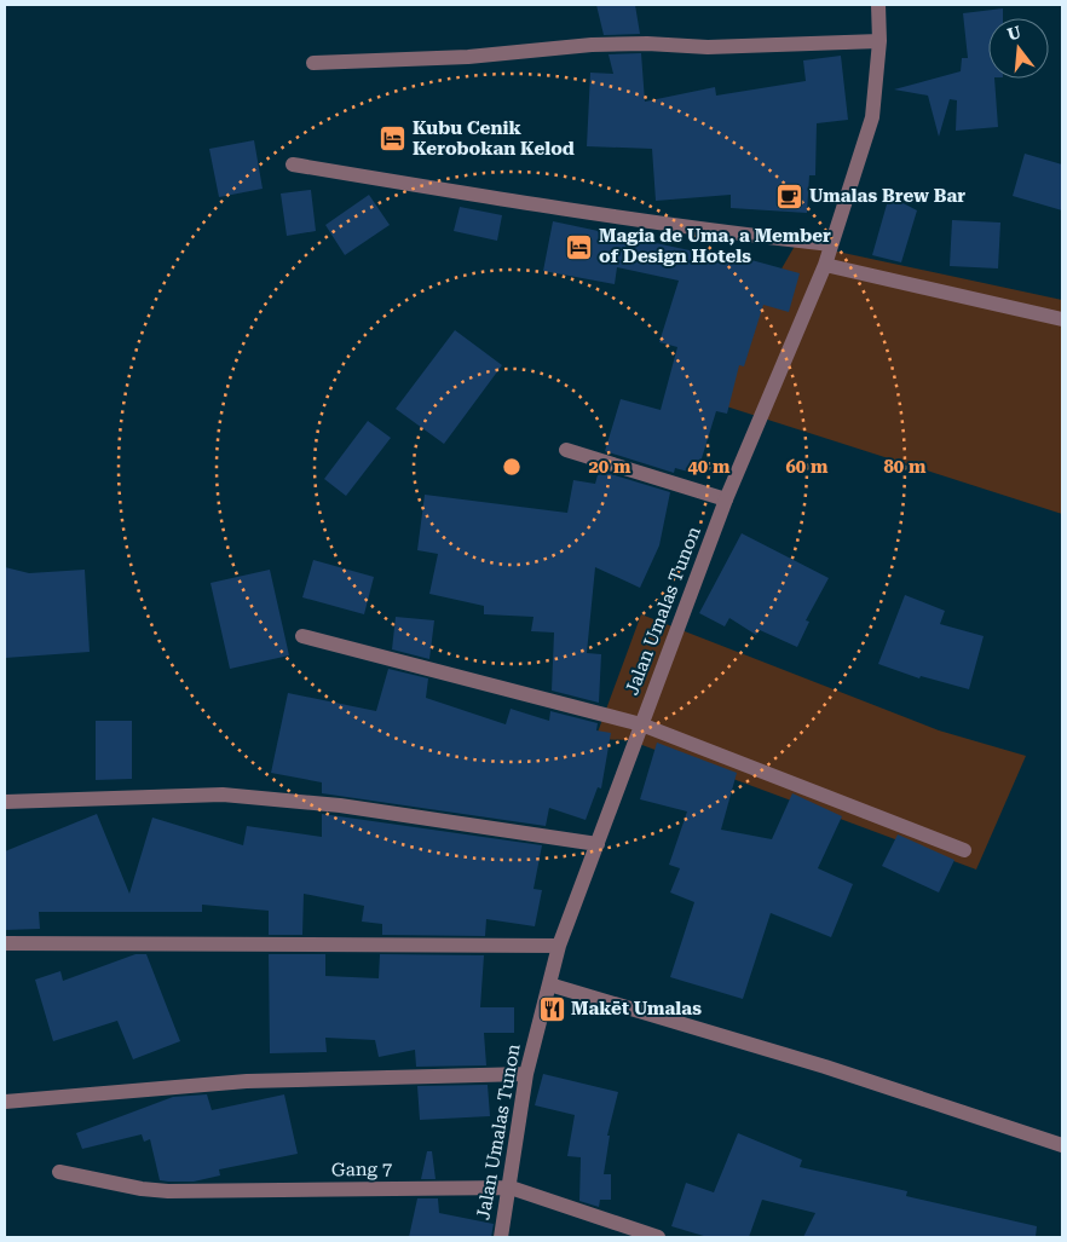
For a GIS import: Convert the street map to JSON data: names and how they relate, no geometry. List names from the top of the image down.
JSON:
{
  "streets": {
    "street": ["Jalan Umalas Tunon", "Gang 7"]
  },
  "crossings": [
    ["Jalan Umalas Tunon", "Gang 7"]
  ],
  "places": {
    "hotel": ["Kubu Cenik Kerobokan Kelod", "Magia de Uma, a Member of Design Hotels"],
    "cafe": ["Umalas Brew Bar"],
    "restaurant": ["Makēt Umalas"]
  },
  "north": "top",
  "rings": [
    "20 m",
    "40 m",
    "60 m",
    "80 m"
  ]
}
